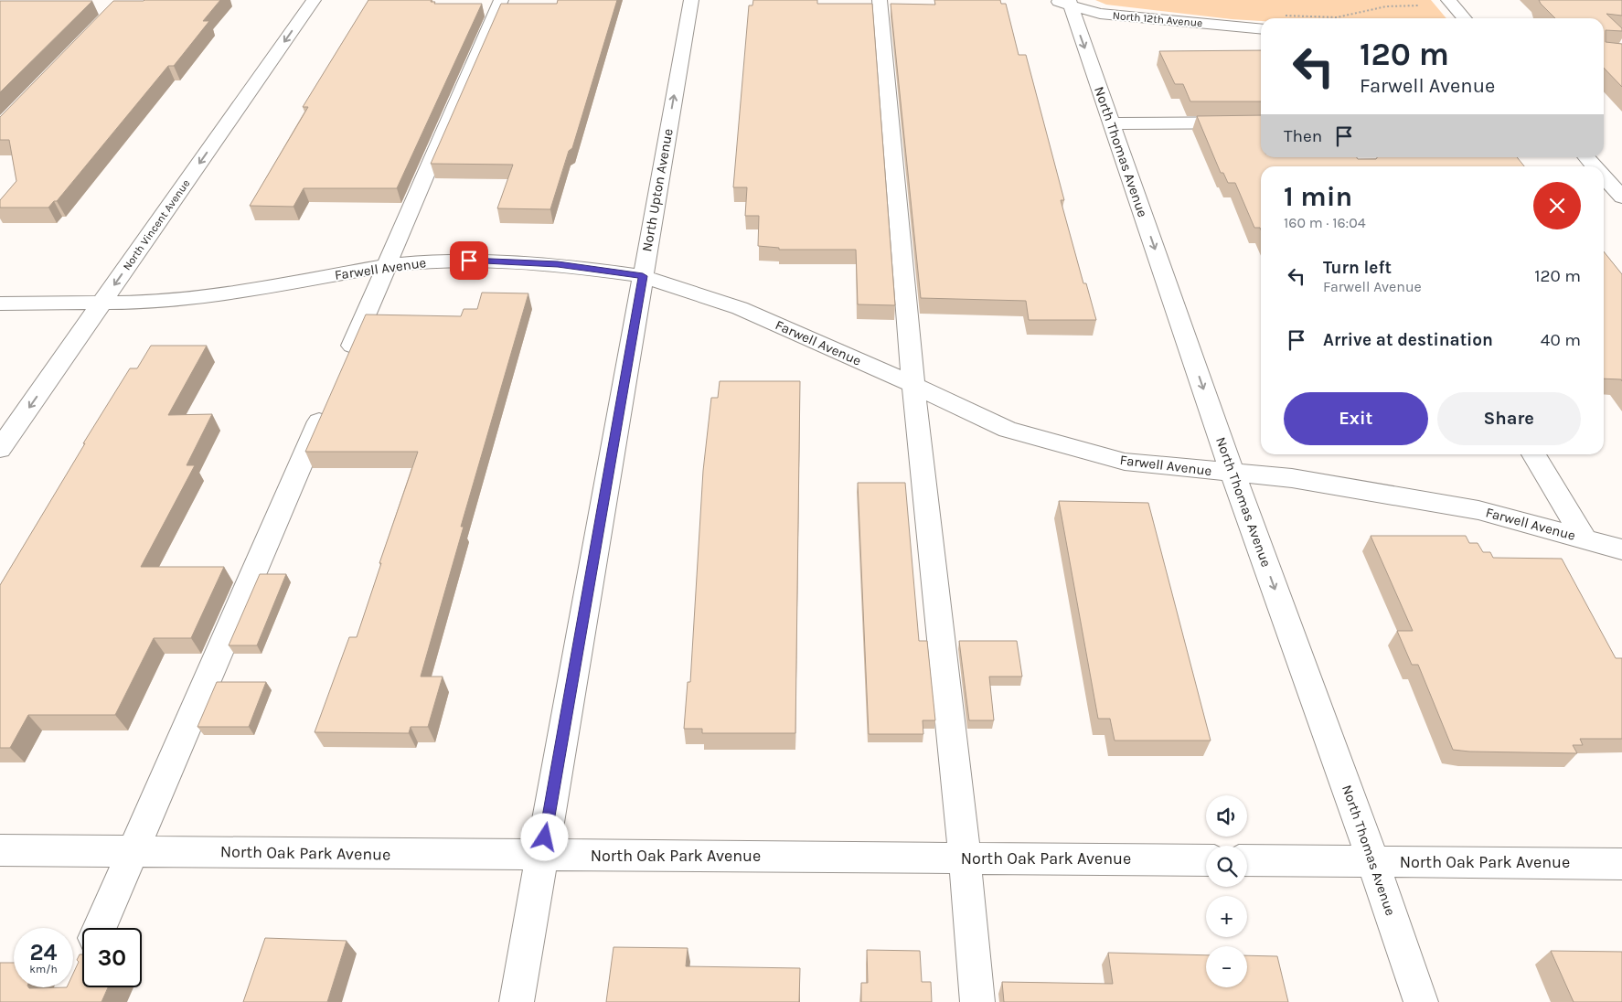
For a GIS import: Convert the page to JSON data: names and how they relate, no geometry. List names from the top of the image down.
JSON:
{
  "streets": {
    "street": [
      "North 12th Avenue",
      "North Thomas Avenue",
      "North Upton Avenue",
      "North Vincent Avenue",
      "Farwell Avenue",
      "North Oak Park Avenue"
    ]
  },
  "crossings": [
    ["North 12th Avenue", "North Thomas Avenue"],
    ["North Thomas Avenue", "Farwell Avenue"],
    ["North Thomas Avenue", "North Oak Park Avenue"],
    ["North Upton Avenue", "Farwell Avenue"],
    ["North Upton Avenue", "North Oak Park Avenue"],
    ["North Vincent Avenue", "Farwell Avenue"]
  ],
  "one_way": ["North Thomas Avenue"],
  "page": {
    "turn": ["120 m", "Farwell Avenue"],
    "then": "Then",
    "heading": ["1 min", "160 m · 16:04"],
    "list": [
      {
        "name": "Turn left",
        "note": "Farwell Avenue",
        "value": "120 m"
      },
      {
        "name": "Arrive at destination",
        "value": "40 m"
      }
    ],
    "buttons": ["Exit", "Share"],
    "map_buttons": ["+", "−"],
    "speed": "24 km/h",
    "limit": "30"
  }
}
